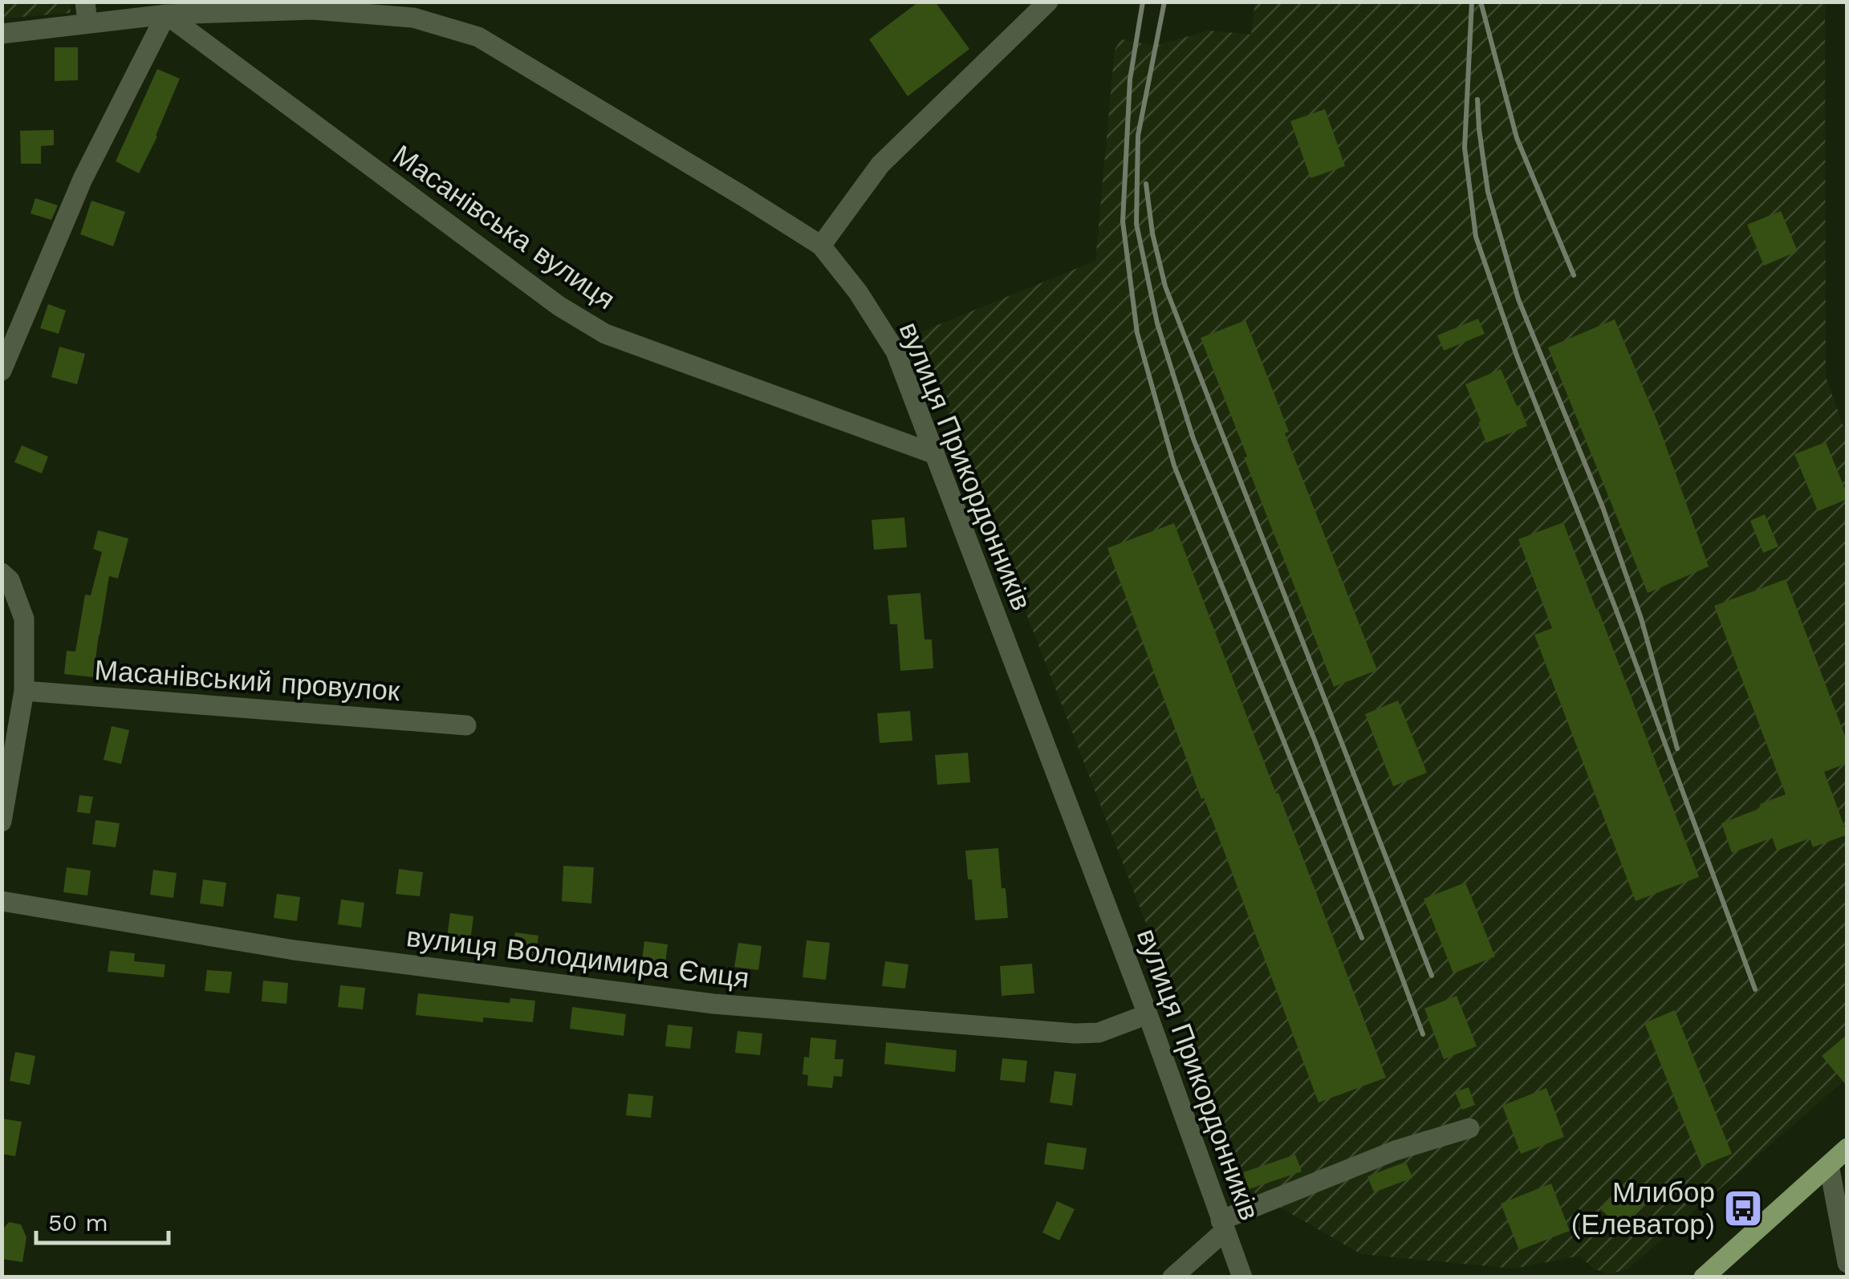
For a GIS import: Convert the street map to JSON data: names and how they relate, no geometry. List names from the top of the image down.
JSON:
{
  "streets": {
    "street": [
      "Масанівська вулиця",
      "вулиця Прикордонників",
      "Масанівський провулок",
      "вулиця Володимира Ємця"
    ]
  },
  "crossings": [
    ["Масанівська вулиця", "вулиця Прикордонників"],
    ["вулиця Прикордонників", "вулиця Володимира Ємця"]
  ],
  "places": {
    "bus stop": ["Млибор (Елеватор)"]
  },
  "scale_bar": "50 m"
}
